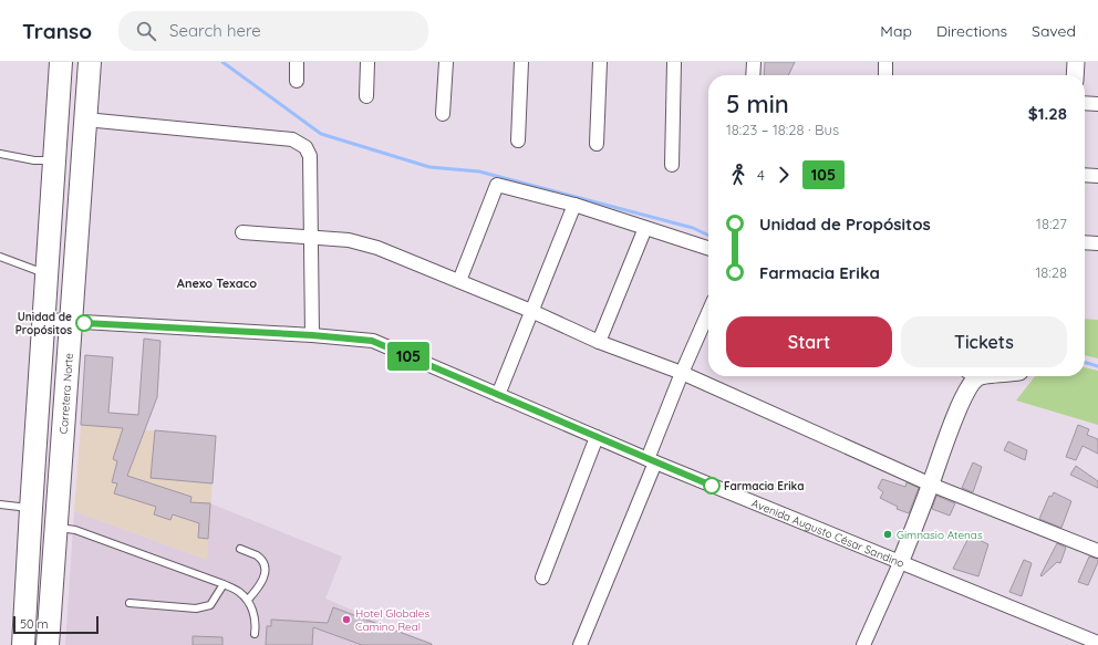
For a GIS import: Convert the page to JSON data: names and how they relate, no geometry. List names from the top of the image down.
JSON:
{
  "streets": {
    "highway": ["Carretera Norte"],
    "street": ["Avenida Augusto César Sandino"]
  },
  "crossings": [
    ["Carretera Norte", "Avenida Augusto César Sandino"]
  ],
  "districts": ["Anexo Texaco"],
  "places": [
    "Unidad de Propósitos",
    "Farmacia Erika",
    "Gimnasio Atenas",
    "Hotel Globales Camino Real"
  ],
  "lines": ["bus line 105"],
  "scale_bar": "50 m",
  "page": {
    "header": "Transo",
    "search": "Search here",
    "nav": ["Map", "Directions", "Saved"],
    "on_map": "105",
    "heading": ["5 min", "18:23 – 18:28 · Bus", "$1.28"],
    "legs": ["4", "105"],
    "list": [
      {
        "name": "Unidad de Propósitos",
        "value": "18:27"
      },
      {
        "name": "Farmacia Erika",
        "value": "18:28"
      }
    ],
    "buttons": ["Start", "Tickets"],
    "scale": "50 m"
  }
}
